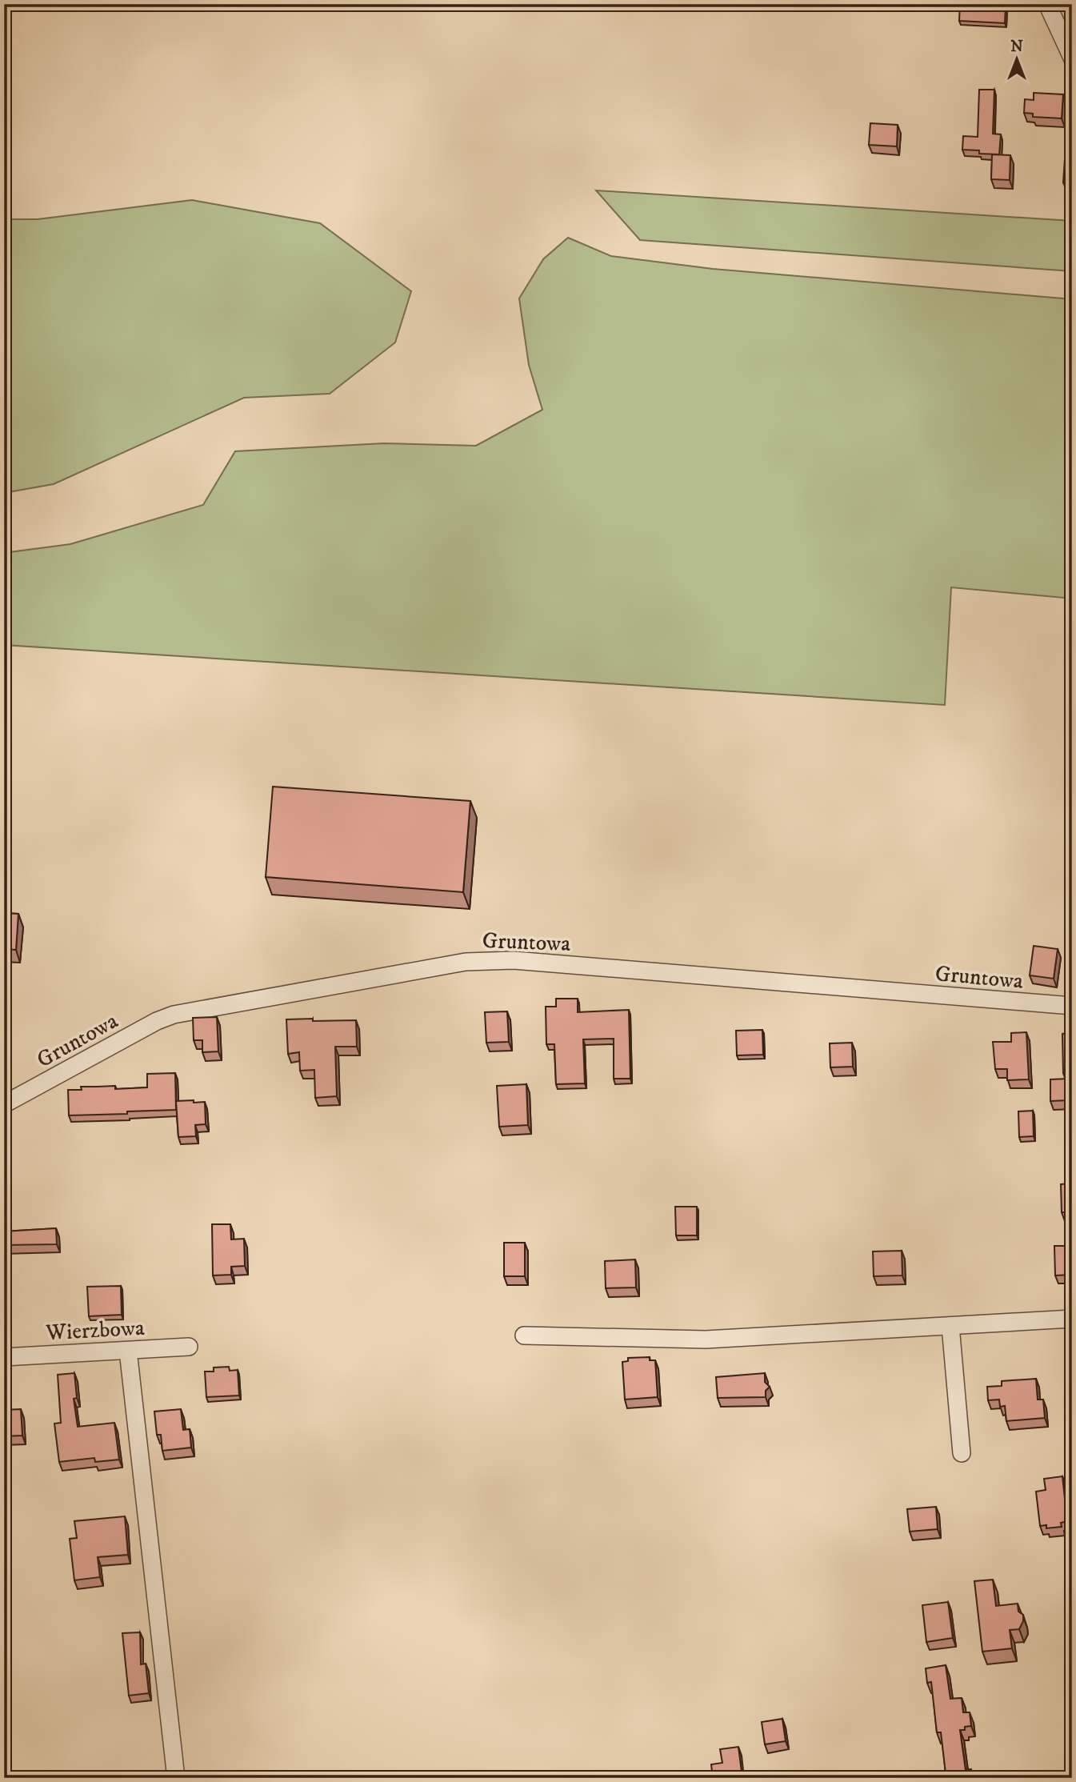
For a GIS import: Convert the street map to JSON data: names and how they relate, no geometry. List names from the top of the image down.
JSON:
{
  "streets": {
    "street": ["Gruntowa", "Wierzbowa"]
  },
  "north": "top"
}
